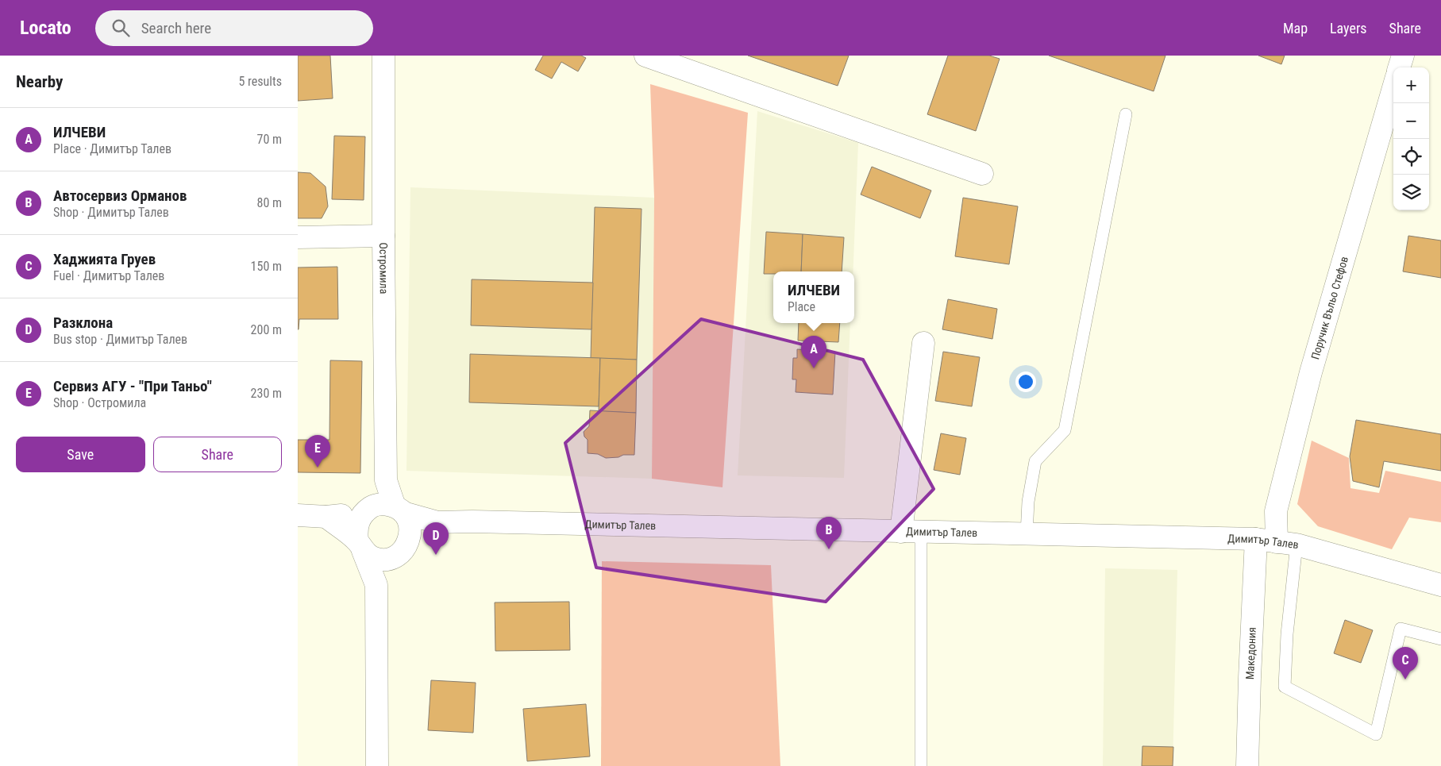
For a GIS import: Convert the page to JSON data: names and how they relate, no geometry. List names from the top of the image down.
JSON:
{
  "streets": {
    "street": [
      "Остромила",
      "Поручик Въльо Стефов",
      "Димитър Талев",
      "Македония"
    ]
  },
  "crossings": [
    ["Остромила", "Димитър Талев"],
    ["Поручик Въльо Стефов", "Димитър Талев"],
    ["Поручик Въльо Стефов", "Македония"],
    ["Димитър Талев", "Македония"]
  ],
  "page": {
    "header": "Locato",
    "search": "Search here",
    "nav": ["Map", "Layers", "Share"],
    "heading": ["Nearby", "5 results"],
    "map_buttons": ["+", "−"],
    "list": [
      {
        "mark": "A",
        "name": "ИЛЧЕВИ",
        "note": "Place · Димитър Талев",
        "value": "70 m"
      },
      {
        "mark": "B",
        "name": "Автосервиз Орманов",
        "note": "Shop · Димитър Талев",
        "value": "80 m"
      },
      {
        "mark": "C",
        "name": "Хаджията Груев",
        "note": "Fuel · Димитър Талев",
        "value": "150 m"
      },
      {
        "mark": "D",
        "name": "Разклона",
        "note": "Bus stop · Димитър Талев",
        "value": "200 m"
      },
      {
        "mark": "E",
        "name": "Сервиз АГУ - \"При Таньо\"",
        "note": "Shop · Остромила",
        "value": "230 m"
      }
    ],
    "popup": ["ИЛЧЕВИ", "Place"],
    "pins": [
      "A",
      "E",
      "B",
      "D",
      "C"
    ],
    "buttons": ["Save", "Share"]
  }
}
